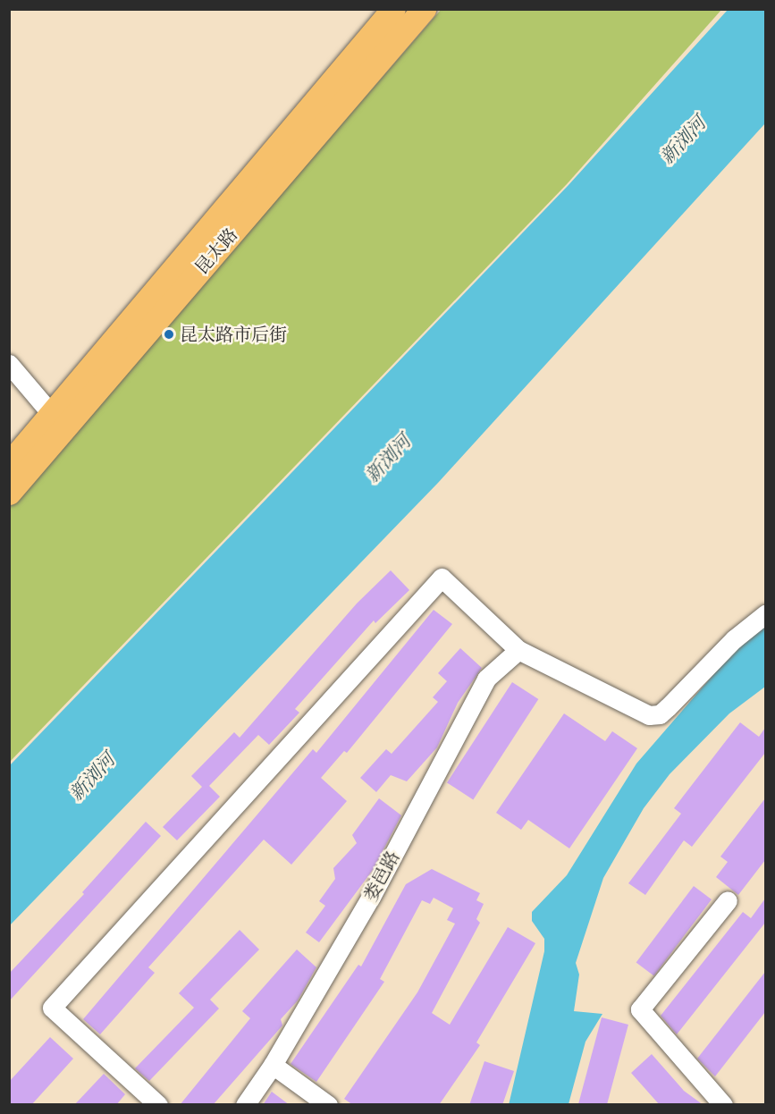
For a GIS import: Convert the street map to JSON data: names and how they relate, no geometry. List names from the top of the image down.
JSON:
{
  "streets": {
    "main road": ["昆太路"],
    "street": ["娄邑路"]
  },
  "water": ["新浏河"],
  "places": ["昆太路市后街"]
}
